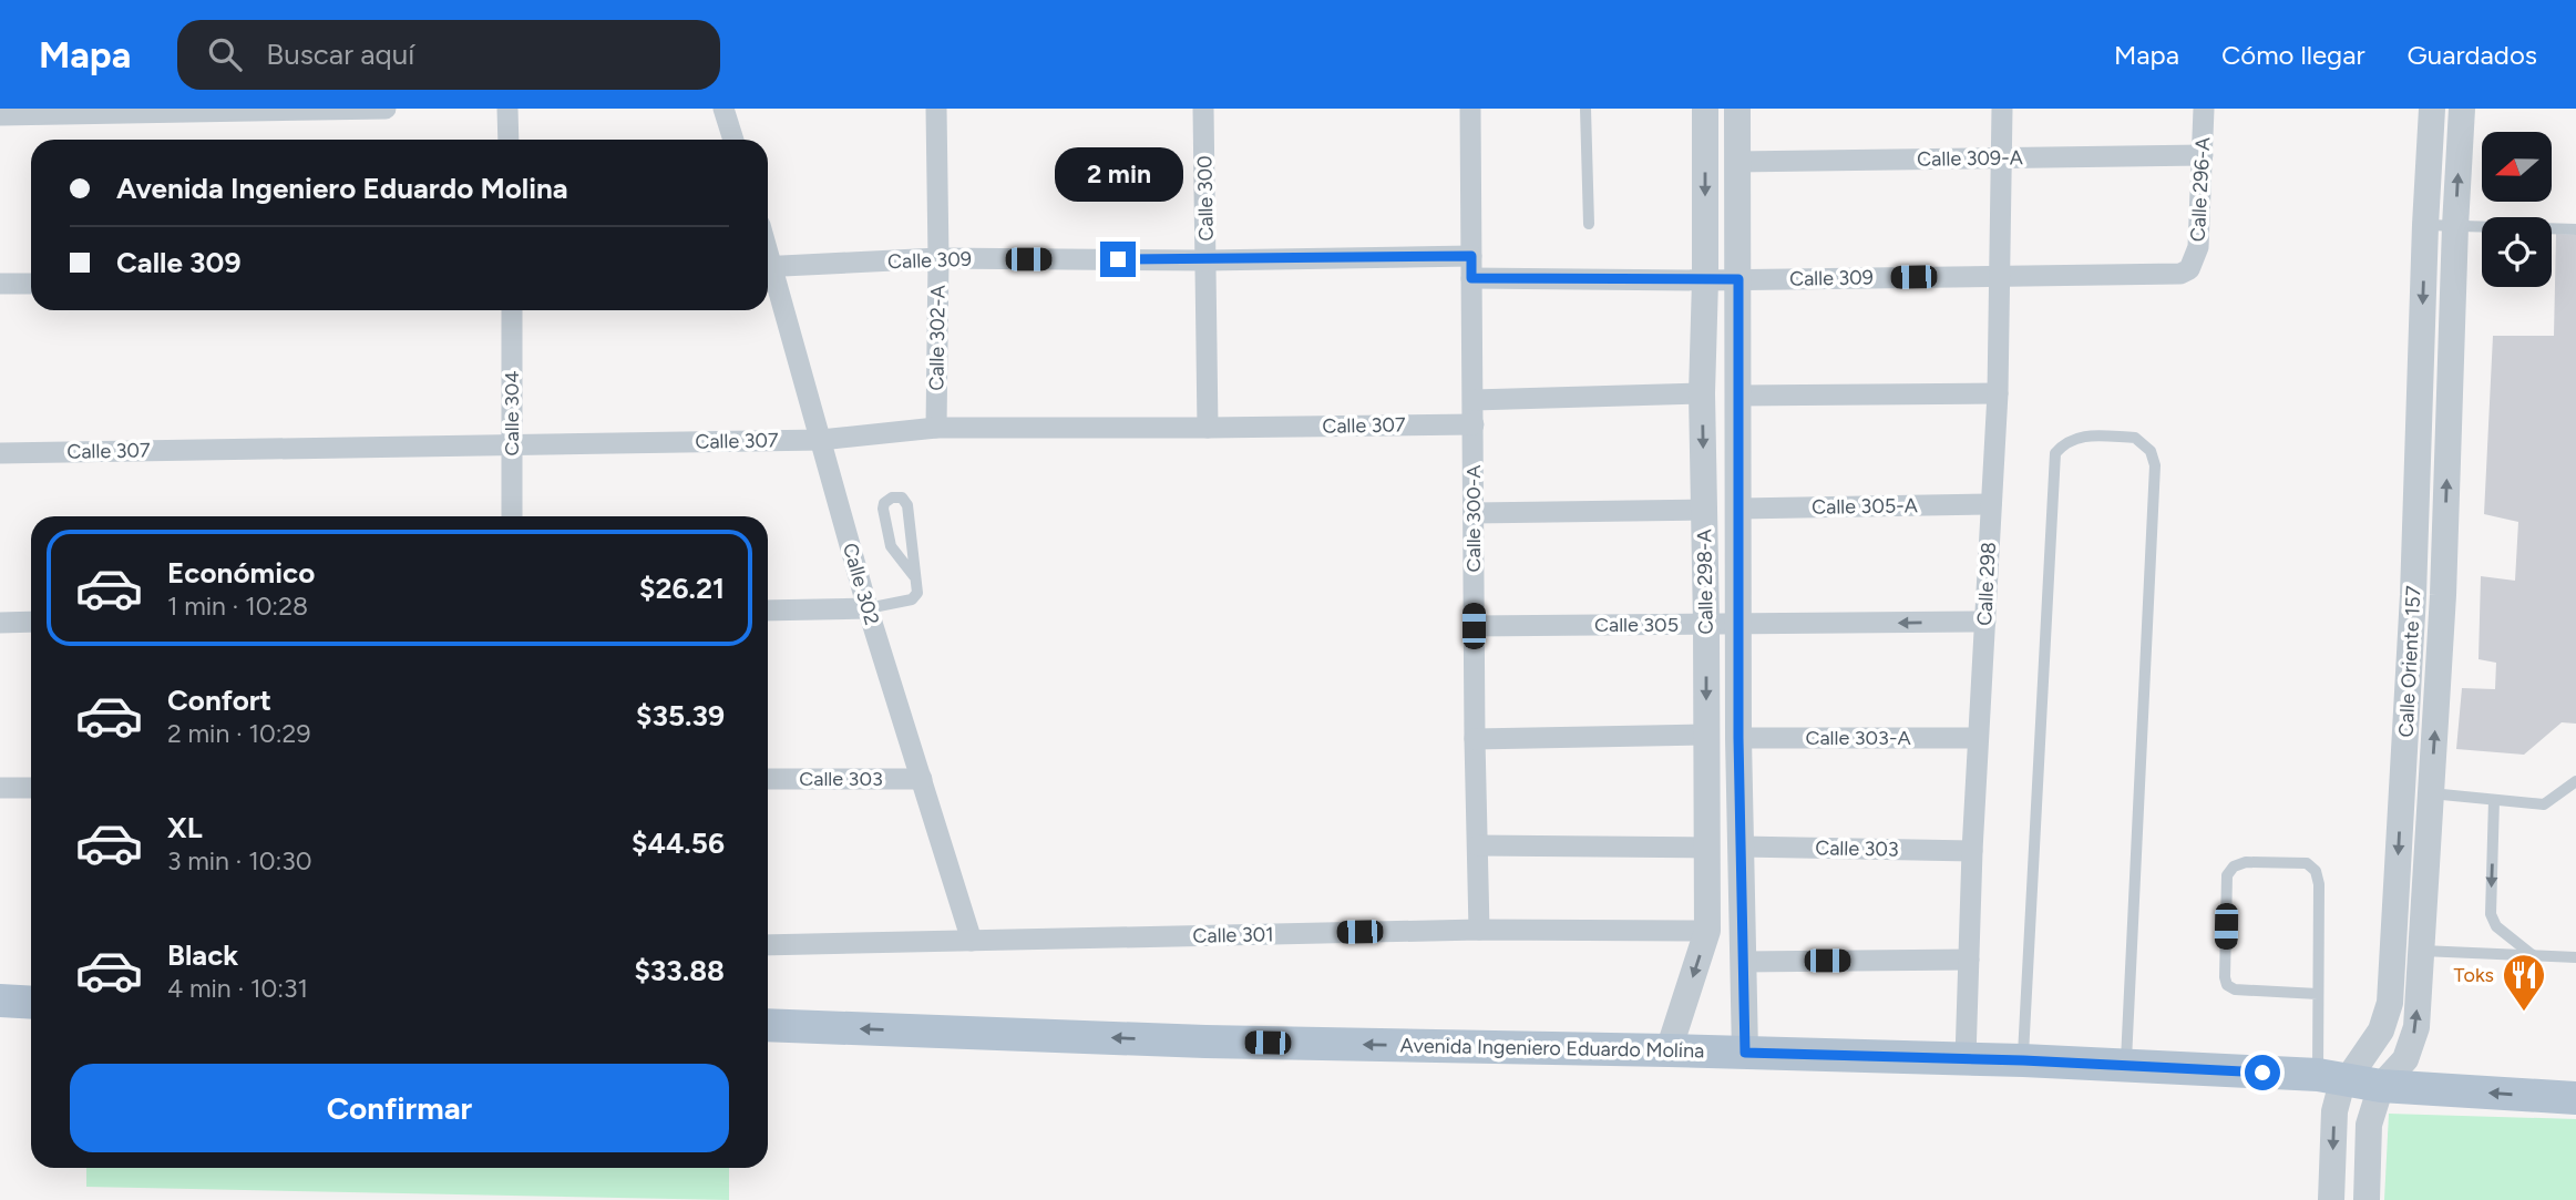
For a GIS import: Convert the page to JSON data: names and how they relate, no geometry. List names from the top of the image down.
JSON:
{
  "streets": {
    "main road": ["Avenida Ingeniero Eduardo Molina"],
    "street": [
      "Calle 309-A",
      "Calle 296-A",
      "Calle 300",
      "Calle 309",
      "Calle 302-A",
      "Calle 304",
      "Calle 307",
      "Calle 305-A",
      "Calle 300-A",
      "Calle 298-A",
      "Calle 302",
      "Calle 298",
      "Calle 305",
      "Calle Oriente 157",
      "Calle 303-A",
      "Calle 303",
      "Calle 301"
    ]
  },
  "crossings": [
    ["Calle 309-A", "Calle 296-A"],
    ["Calle 309-A", "Calle 298-A"],
    ["Calle 309-A", "Calle 298"],
    ["Calle 296-A", "Calle 309"],
    ["Calle 300", "Calle 309"],
    ["Calle 300", "Calle 307"],
    ["Calle 309", "Calle 302-A"],
    ["Calle 309", "Calle 300-A"],
    ["Calle 309", "Calle 298-A"],
    ["Calle 309", "Calle 298"],
    ["Calle 302-A", "Calle 307"],
    ["Calle 304", "Calle 307"],
    ["Calle 307", "Calle 300-A"],
    ["Calle 307", "Calle 302"],
    ["Calle 305-A", "Calle 298-A"],
    ["Calle 305-A", "Calle 298"],
    ["Calle 300-A", "Calle 305"],
    ["Calle 300-A", "Calle 301"],
    ["Calle 298-A", "Calle 305"],
    ["Calle 298-A", "Calle 303-A"],
    ["Calle 298-A", "Calle 303"],
    ["Calle 298-A", "Calle 301"],
    ["Calle 298-A", "Avenida Ingeniero Eduardo Molina"],
    ["Calle 302", "Calle 303"],
    ["Calle 302", "Calle 301"],
    ["Calle 298", "Calle 305"],
    ["Calle 298", "Calle 303-A"],
    ["Calle 298", "Calle 303"],
    ["Calle 298", "Avenida Ingeniero Eduardo Molina"],
    ["Calle Oriente 157", "Avenida Ingeniero Eduardo Molina"]
  ],
  "one_way": ["Calle 305", "Avenida Ingeniero Eduardo Molina"],
  "places": {
    "restaurant": ["Toks"]
  },
  "north": "left",
  "page": {
    "header": "Mapa",
    "search": "Buscar aquí",
    "nav": ["Mapa", "Cómo llegar", "Guardados"],
    "banner": ["Avenida Ingeniero Eduardo Molina", "Calle 309"],
    "bubble": "2 min",
    "list": [
      {
        "name": "Económico",
        "note": "1 min · 10:28",
        "value": "$26.21"
      },
      {
        "name": "Confort",
        "note": "2 min · 10:29",
        "value": "$35.39"
      },
      {
        "name": "XL",
        "note": "3 min · 10:30",
        "value": "$44.56"
      },
      {
        "name": "Black",
        "note": "4 min · 10:31",
        "value": "$33.88"
      }
    ],
    "buttons": "Confirmar"
  }
}
